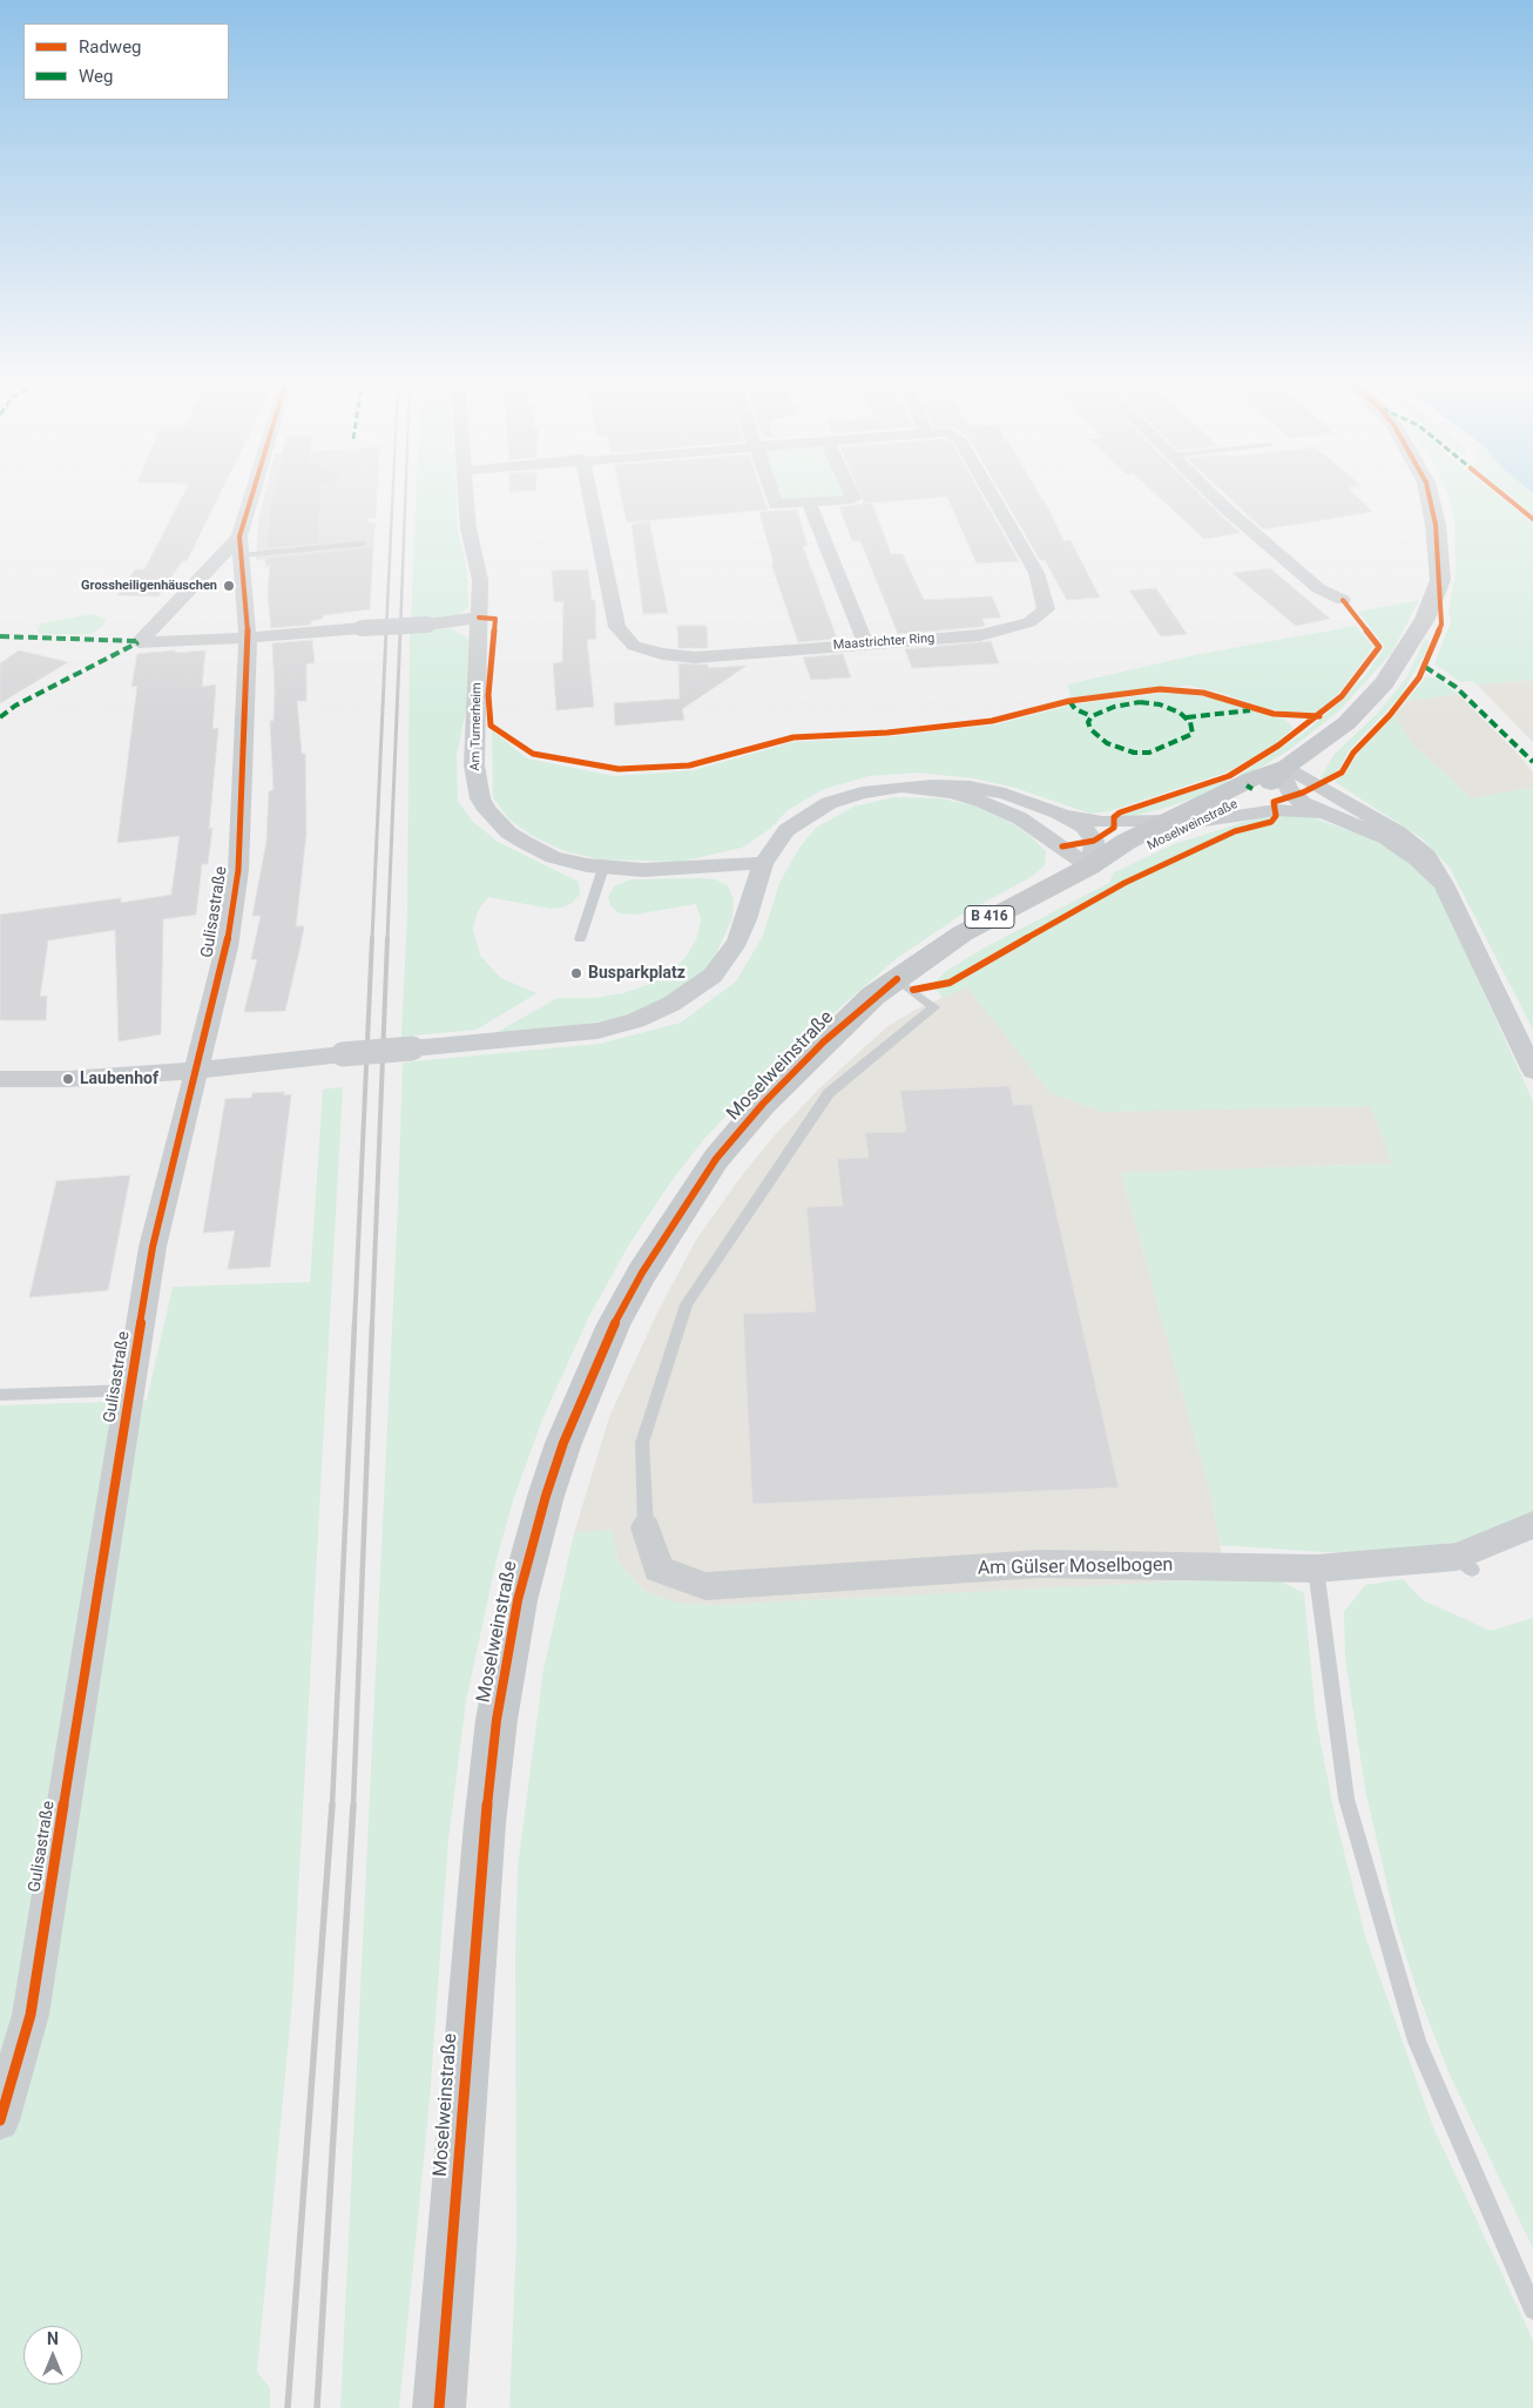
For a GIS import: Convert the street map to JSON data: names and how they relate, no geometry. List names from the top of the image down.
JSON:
{
  "streets": {
    "main road": ["Moselweinstraße", "B 416"],
    "street": [
      "Maastrichter Ring",
      "Am Turnerheim",
      "Gulisastraße",
      "Am Gülser Moselbogen"
    ]
  },
  "places": ["Grossheiligenhäuschen", "Busparkplatz", "Laubenhof"],
  "legend": ["Radweg", "Weg"],
  "north": "top"
}
